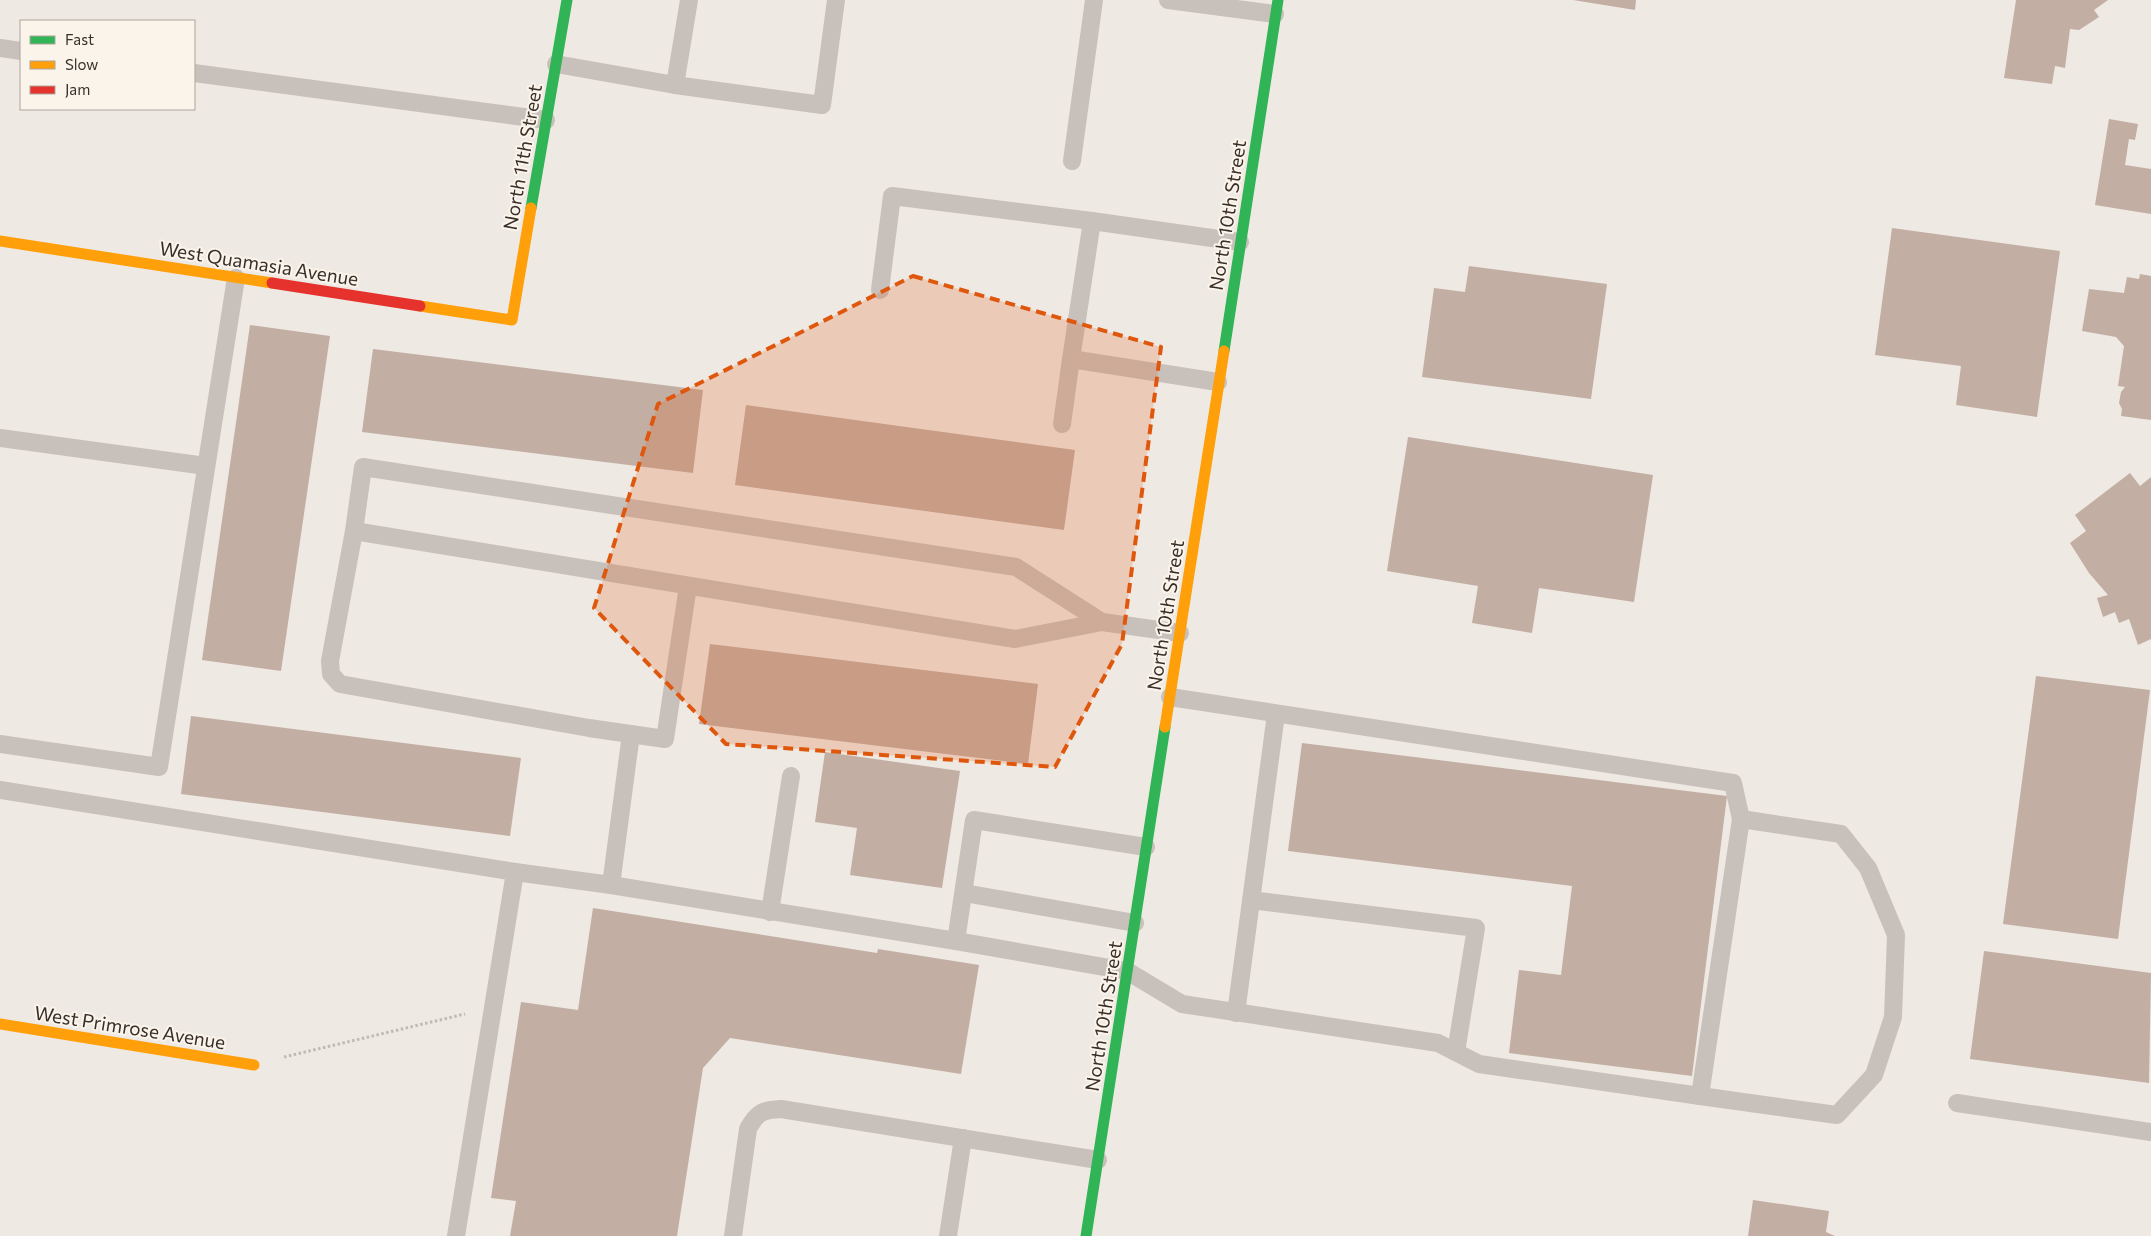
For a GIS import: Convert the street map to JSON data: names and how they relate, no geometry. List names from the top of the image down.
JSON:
{
  "streets": {
    "main road": [
      "North 11th Street",
      "North 10th Street",
      "West Quamasia Avenue",
      "West Primrose Avenue"
    ]
  },
  "crossings": [
    ["North 11th Street", "West Quamasia Avenue"]
  ],
  "legend": ["Fast", "Slow", "Jam"]
}
